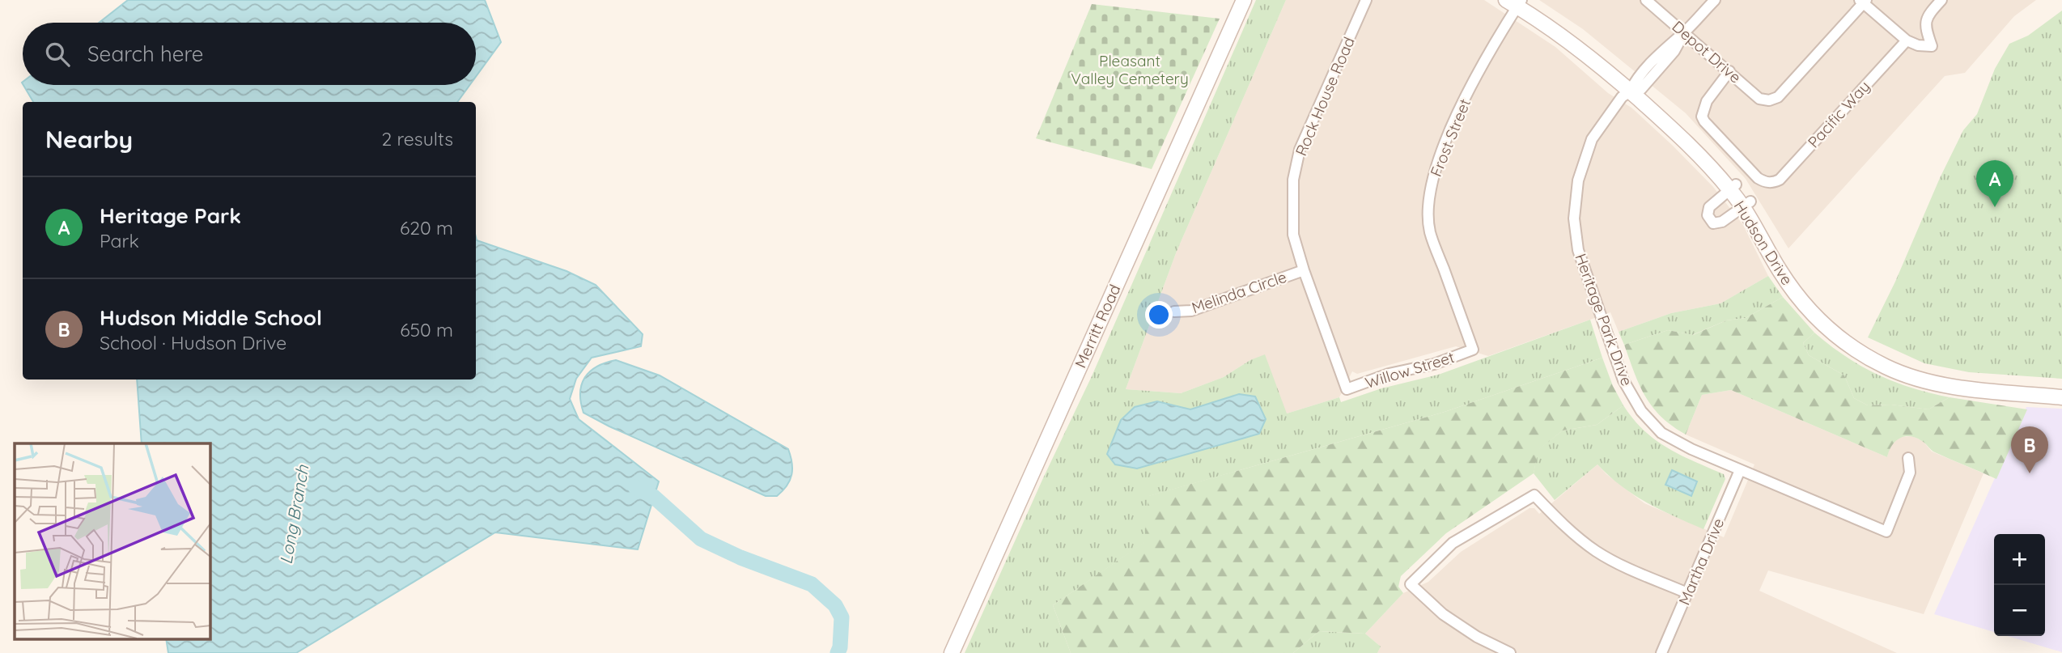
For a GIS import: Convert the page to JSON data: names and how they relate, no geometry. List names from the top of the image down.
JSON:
{
  "streets": {
    "street": [
      "Depot Drive",
      "Rock House Road",
      "Pacific Way",
      "Frost Street",
      "Hudson Drive",
      "Melinda Circle",
      "Heritage Park Drive",
      "Merritt Road",
      "Willow Street",
      "Martha Drive"
    ]
  },
  "crossings": [
    ["Depot Drive", "Pacific Way"],
    ["Depot Drive", "Heritage Park Drive"],
    ["Rock House Road", "Melinda Circle"],
    ["Rock House Road", "Willow Street"],
    ["Frost Street", "Hudson Drive"],
    ["Frost Street", "Willow Street"],
    ["Hudson Drive", "Heritage Park Drive"],
    ["Heritage Park Drive", "Martha Drive"]
  ],
  "water": ["Long Branch"],
  "parks": ["Pleasant Valley Cemetery"],
  "page": {
    "search": "Search here",
    "heading": ["Nearby", "2 results"],
    "pins": ["A", "B"],
    "list": [
      {
        "mark": "A",
        "name": "Heritage Park",
        "note": "Park",
        "value": "620 m"
      },
      {
        "mark": "B",
        "name": "Hudson Middle School",
        "note": "School · Hudson Drive",
        "value": "650 m"
      }
    ],
    "map_buttons": ["+", "−"]
  }
}
